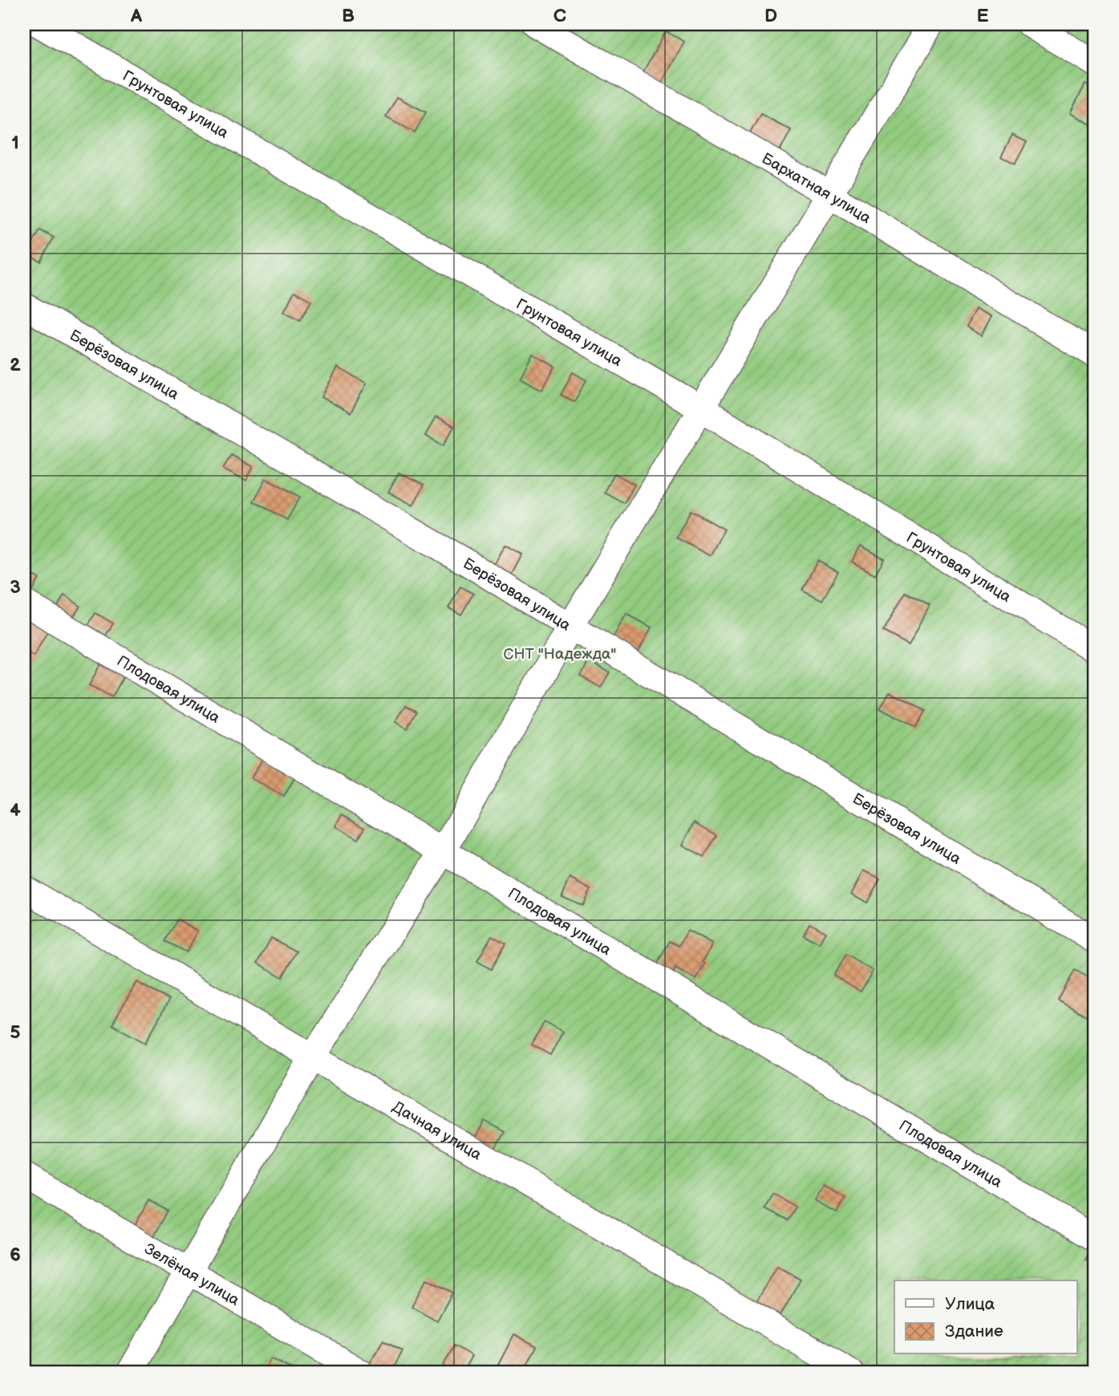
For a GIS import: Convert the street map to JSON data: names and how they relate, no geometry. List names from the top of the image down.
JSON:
{
  "streets": {
    "street": [
      "Грунтовая улица",
      "Бархатная улица",
      "Берёзовая улица",
      "Плодовая улица",
      "Дачная улица",
      "Зелёная улица"
    ]
  },
  "parks": ["СНТ \"Надежда\""],
  "legend": ["Улица", "Здание"],
  "grid": {
    "columns": [
      "A",
      "B",
      "C",
      "D",
      "E"
    ],
    "rows": [
      "1",
      "2",
      "3",
      "4",
      "5",
      "6"
    ]
  }
}
